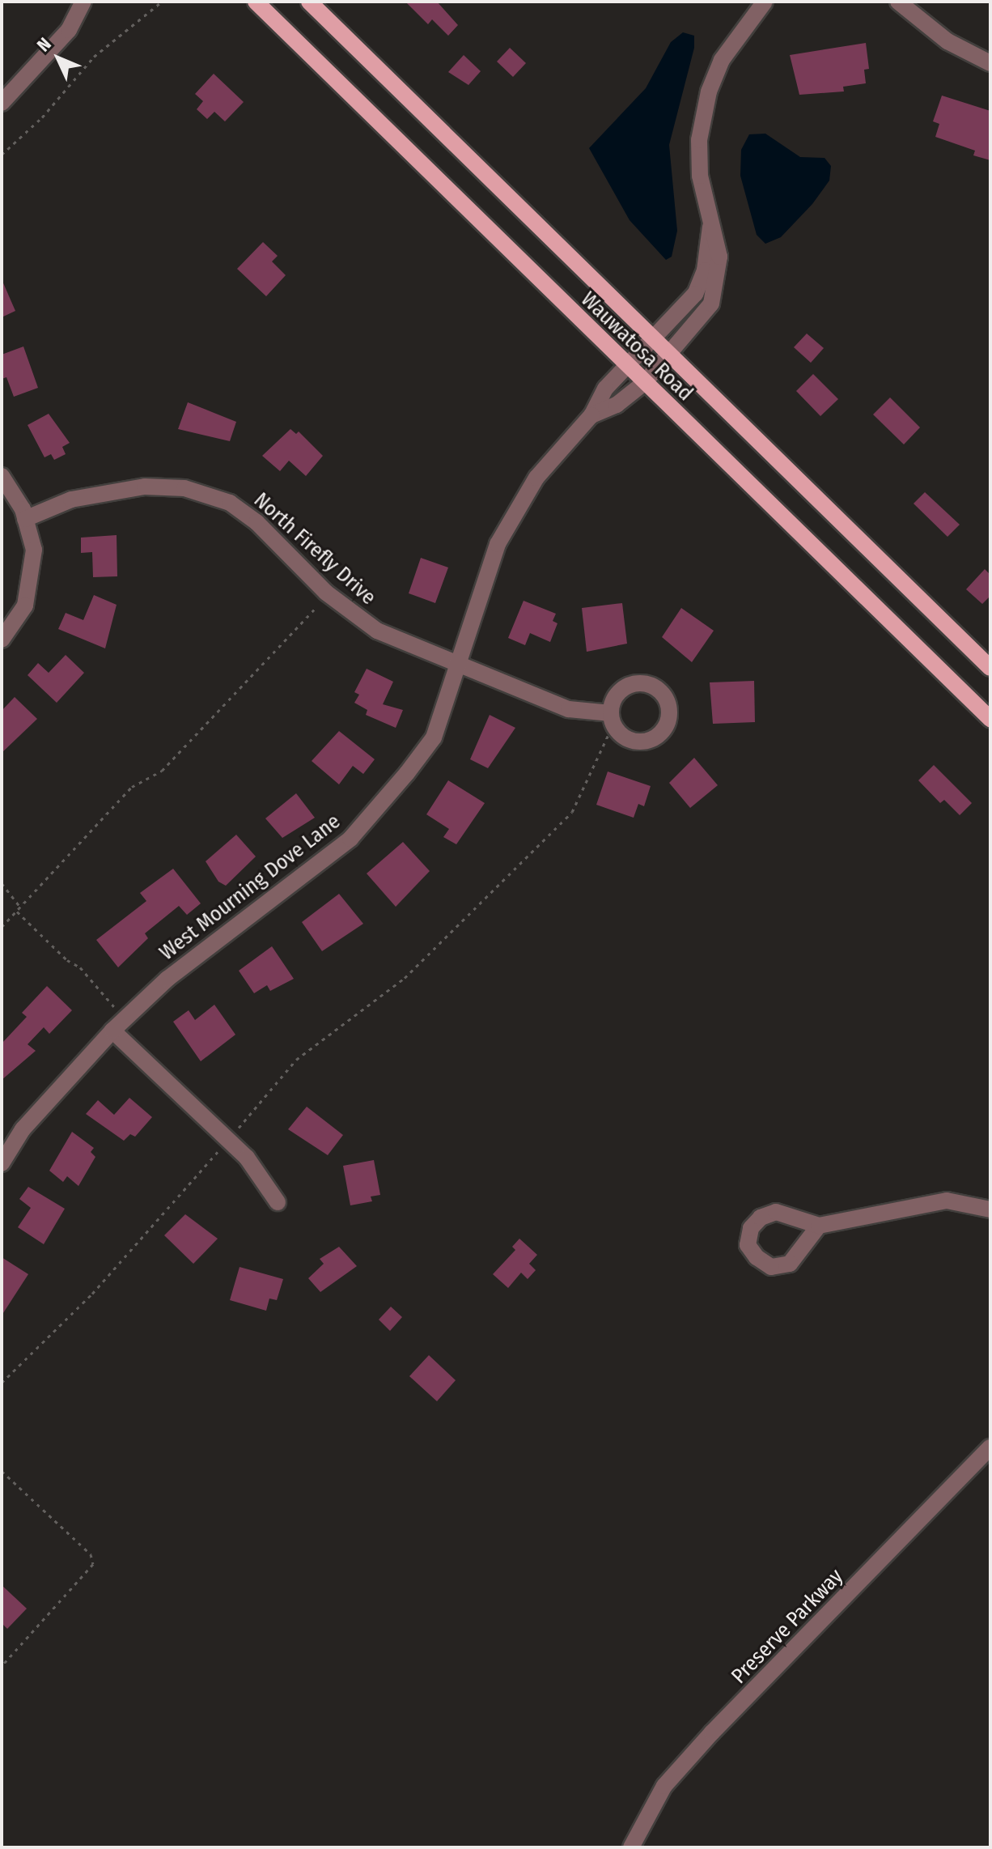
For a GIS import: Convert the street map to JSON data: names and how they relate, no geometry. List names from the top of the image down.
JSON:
{
  "streets": {
    "main road": ["Wauwatosa Road"],
    "street": ["North Firefly Drive", "West Mourning Dove Lane", "Preserve Parkway"]
  },
  "crossings": [
    ["North Firefly Drive", "West Mourning Dove Lane"]
  ],
  "north": "top left"
}
